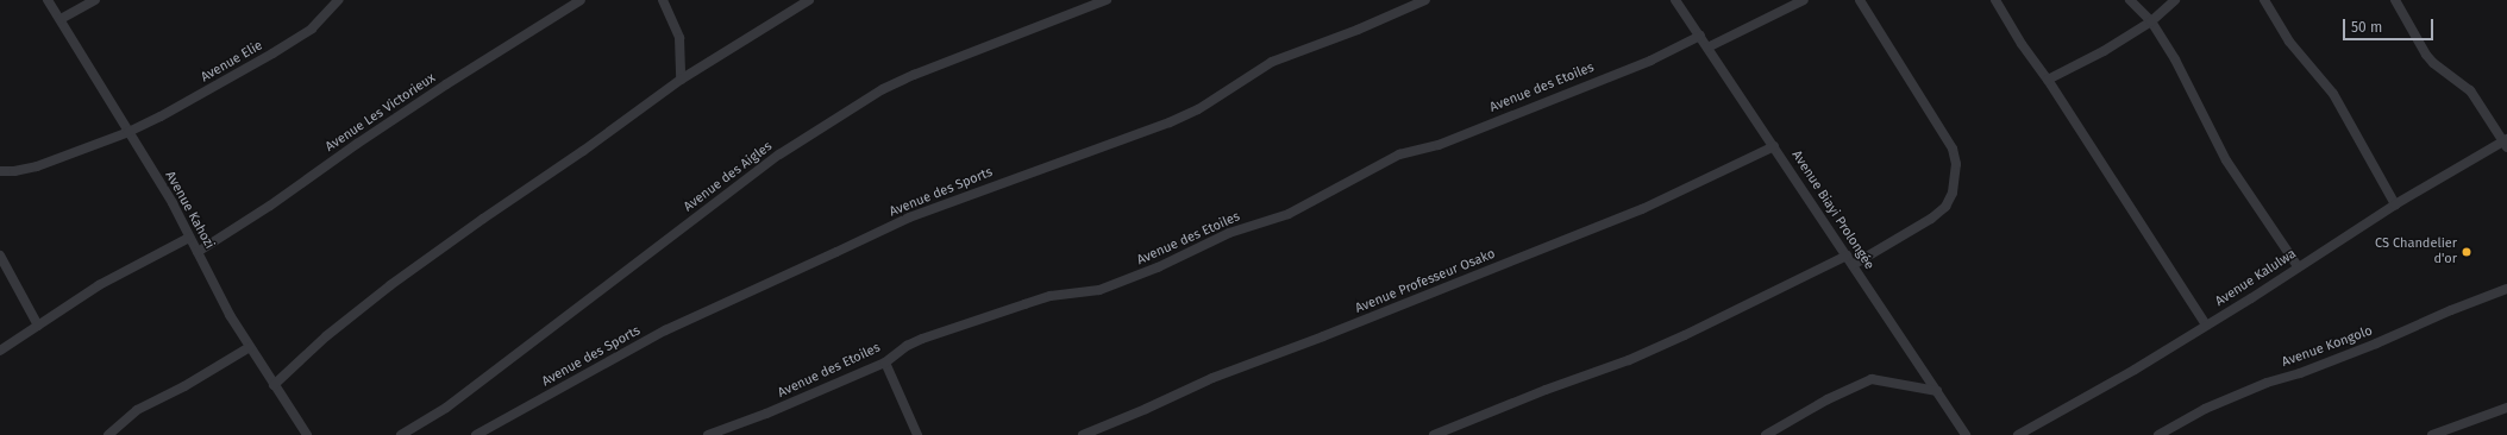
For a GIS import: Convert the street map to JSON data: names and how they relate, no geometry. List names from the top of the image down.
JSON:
{
  "streets": {
    "street": [
      "Avenue Elie",
      "Avenue des Etoiles",
      "Avenue Les Victorieux",
      "Avenue des Aigles",
      "Avenue des Sports",
      "Avenue Kahozi",
      "Avenue Biayi Prolongée",
      "Avenue Kalulwa",
      "Avenue Professeur Osako",
      "Avenue Kongolo"
    ]
  },
  "crossings": [
    ["Avenue Elie", "Avenue Kahozi"],
    ["Avenue des Etoiles", "Avenue Biayi Prolongée"],
    ["Avenue Les Victorieux", "Avenue Kahozi"],
    ["Avenue Biayi Prolongée", "Avenue Professeur Osako"]
  ],
  "places": ["CS Chandelier d'or"],
  "scale_bar": "50 m"
}
